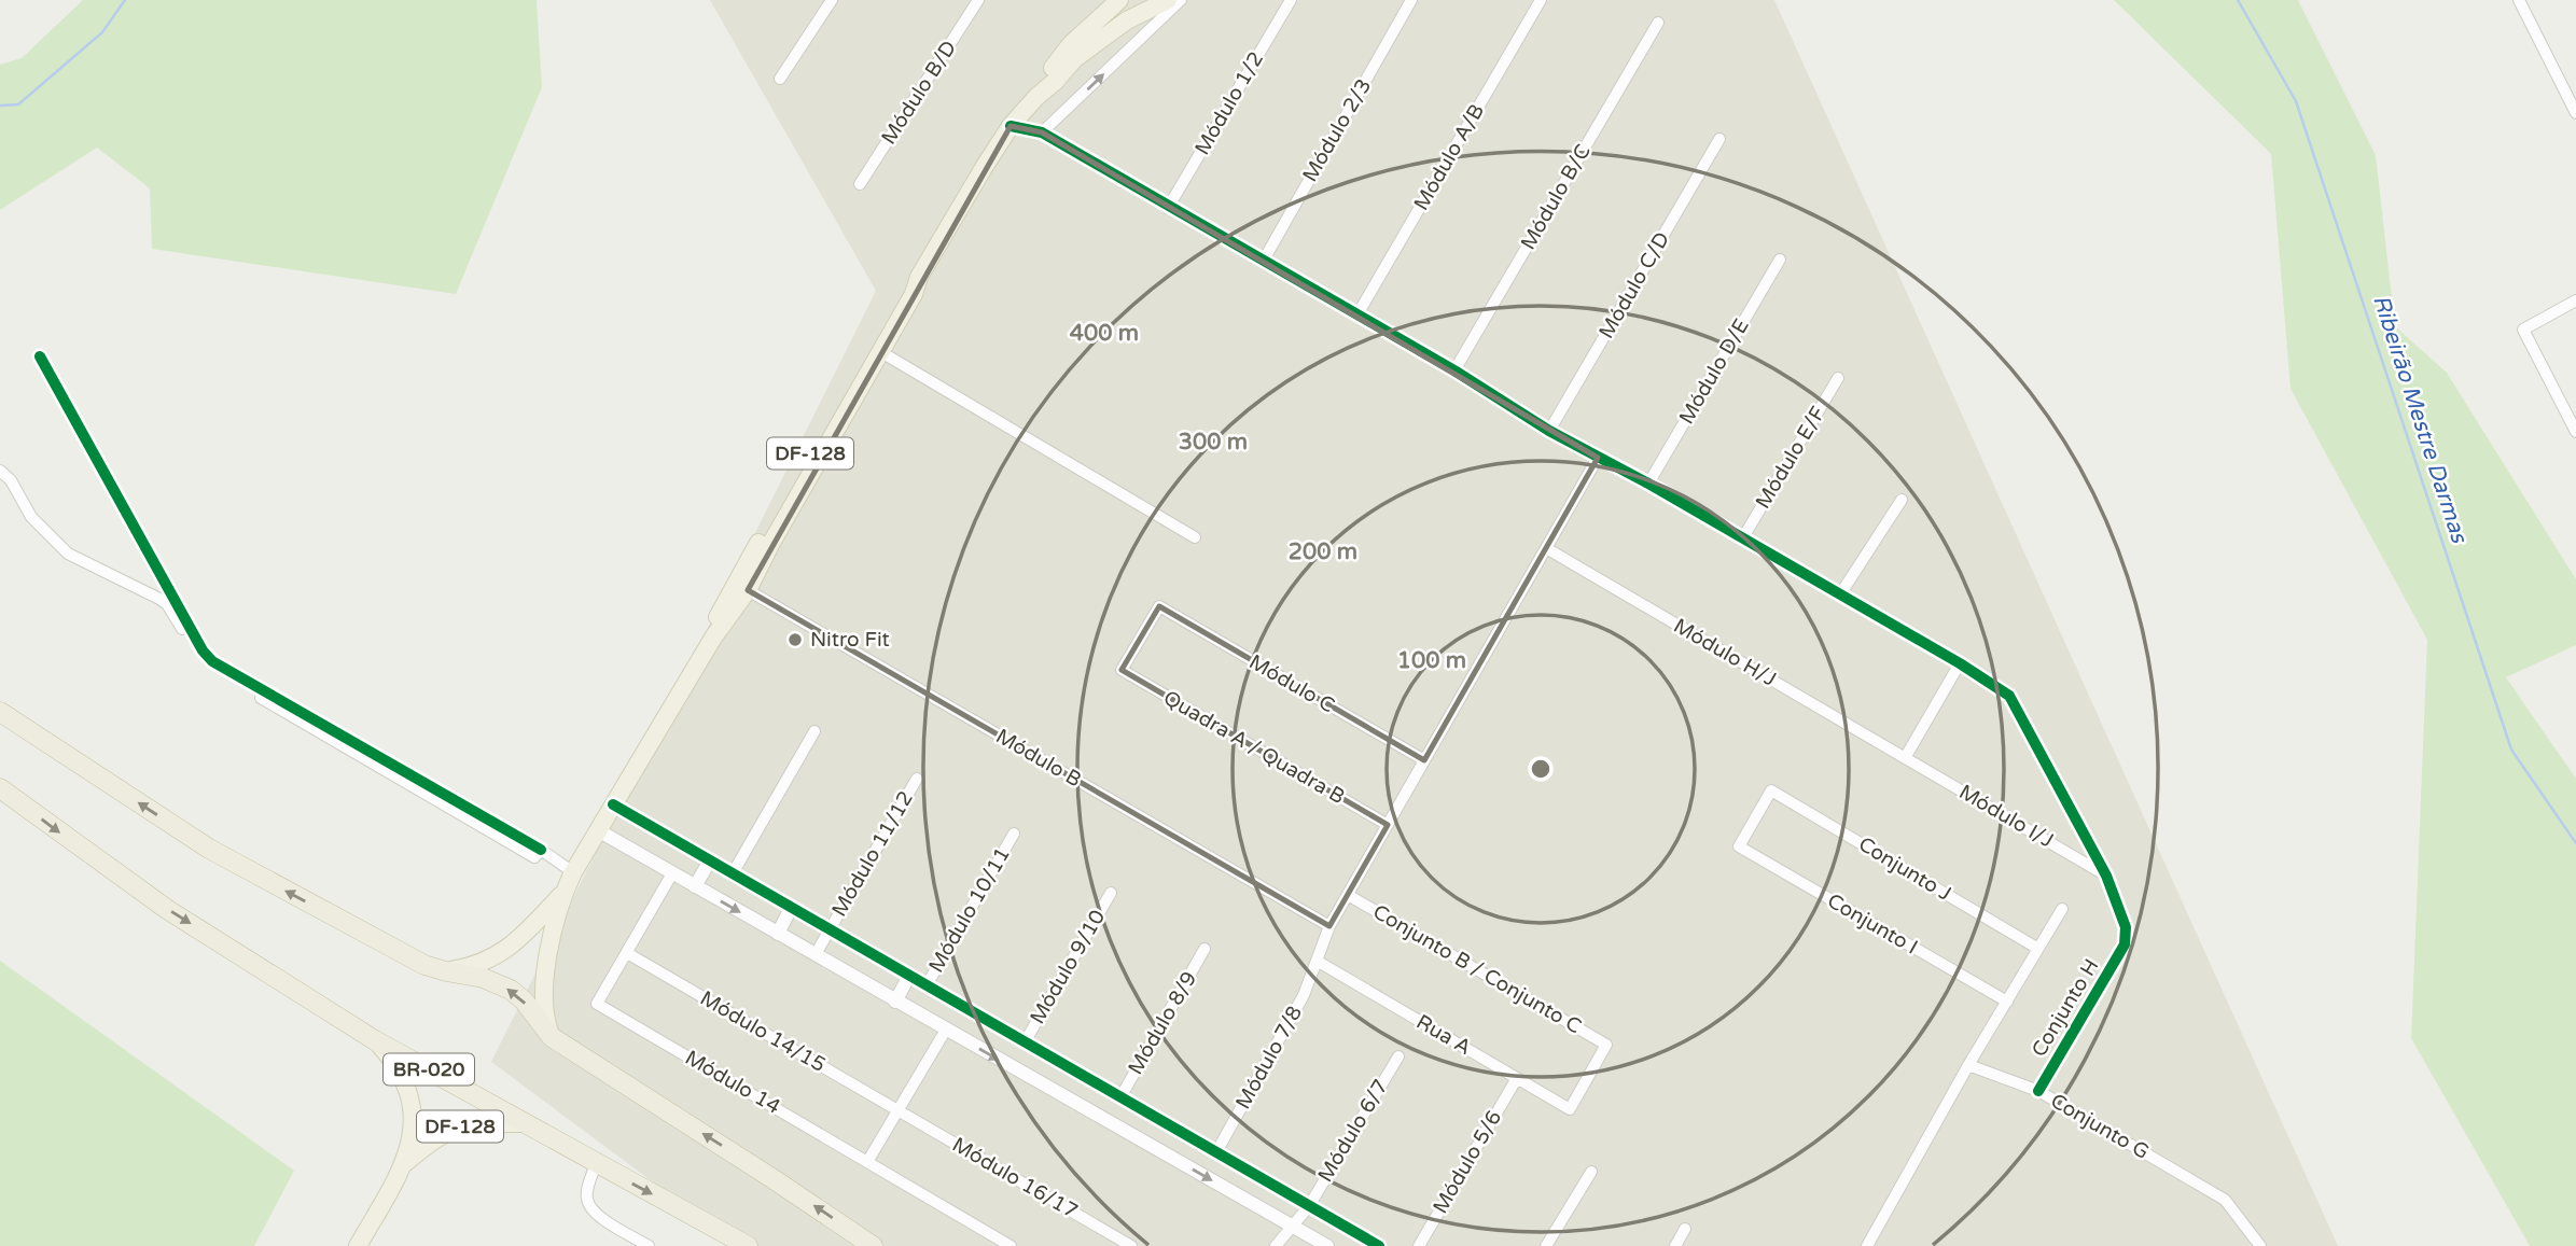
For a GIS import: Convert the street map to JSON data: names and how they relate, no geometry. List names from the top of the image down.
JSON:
{
  "streets": {
    "highway": ["BR-020"],
    "main road": ["DF-128"],
    "street": [
      "Módulo B/D",
      "Módulo 1/2",
      "Módulo 2/3",
      "Módulo A/B",
      "Módulo B/C",
      "Módulo C/D",
      "Módulo D/E",
      "Módulo E/F",
      "Módulo H/J",
      "Módulo C",
      "Quadra A / Quadra B",
      "Módulo B",
      "Módulo I/J",
      "Módulo 11/12",
      "Conjunto J",
      "Módulo 10/11",
      "Conjunto I",
      "Módulo 9/10",
      "Conjunto B / Conjunto C",
      "Conjunto H",
      "Módulo 8/9",
      "Módulo 14/15",
      "Rua A",
      "Módulo 7/8",
      "Módulo 14",
      "Conjunto G",
      "Módulo 6/7",
      "Módulo 5/6",
      "Módulo 16/17"
    ]
  },
  "crossings": [
    ["DF-128", "Módulo B"],
    ["DF-128", "BR-020"],
    ["Módulo H/J", "Módulo I/J"],
    ["Módulo H/J", "Módulo 7/8"],
    ["Módulo C", "Quadra A / Quadra B"],
    ["Módulo C", "Módulo 7/8"],
    ["Quadra A / Quadra B", "Módulo 7/8"],
    ["Módulo B", "Módulo 7/8"],
    ["Módulo I/J", "Conjunto H"],
    ["Conjunto J", "Conjunto I"],
    ["Conjunto B / Conjunto C", "Rua A"],
    ["Conjunto B / Conjunto C", "Módulo 7/8"],
    ["Conjunto H", "Conjunto G"],
    ["Módulo 14/15", "Módulo 14"],
    ["Módulo 14/15", "Módulo 16/17"],
    ["Rua A", "Módulo 7/8"],
    ["Rua A", "Módulo 5/6"]
  ],
  "water": ["Ribeirão Mestre Darmas"],
  "places": ["Nitro Fit"],
  "rings": [
    "400 m",
    "300 m",
    "200 m",
    "100 m"
  ]
}
